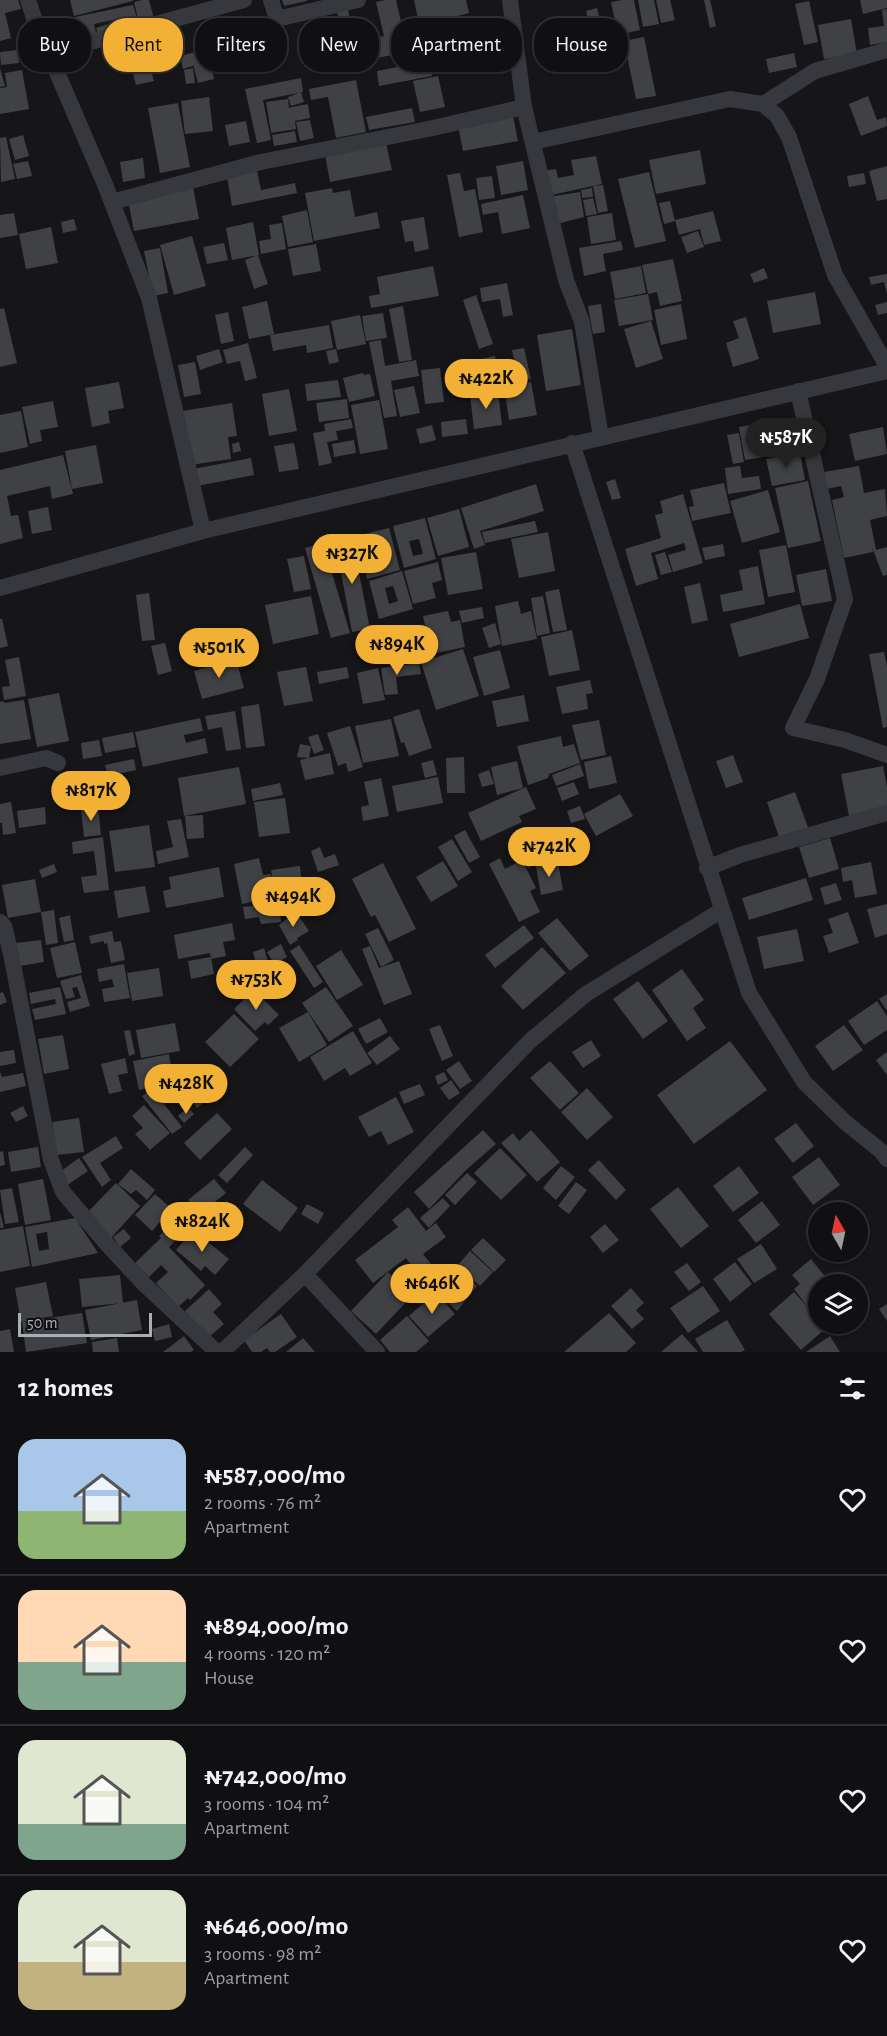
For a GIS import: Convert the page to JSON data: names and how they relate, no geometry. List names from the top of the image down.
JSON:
{
  "scale_bar": "50 m",
  "north": "top",
  "page": {
    "chip": [
      "Buy",
      "Rent",
      "Filters",
      "New",
      "Apartment",
      "House"
    ],
    "price": [
      "₦422K",
      "₦587K",
      "₦327K",
      "₦894K",
      "₦501K",
      "₦817K",
      "₦742K",
      "₦494K",
      "₦753K",
      "₦428K",
      "₦824K",
      "₦646K"
    ],
    "scale": "50 m",
    "heading": "12 homes",
    "list": [
      {
        "name": "₦587,000/mo",
        "note": "2 rooms · 76 m² · Apartment"
      },
      {
        "name": "₦894,000/mo",
        "note": "4 rooms · 120 m² · House"
      },
      {
        "name": "₦742,000/mo",
        "note": "3 rooms · 104 m² · Apartment"
      },
      {
        "name": "₦646,000/mo",
        "note": "3 rooms · 98 m² · Apartment"
      }
    ]
  }
}
